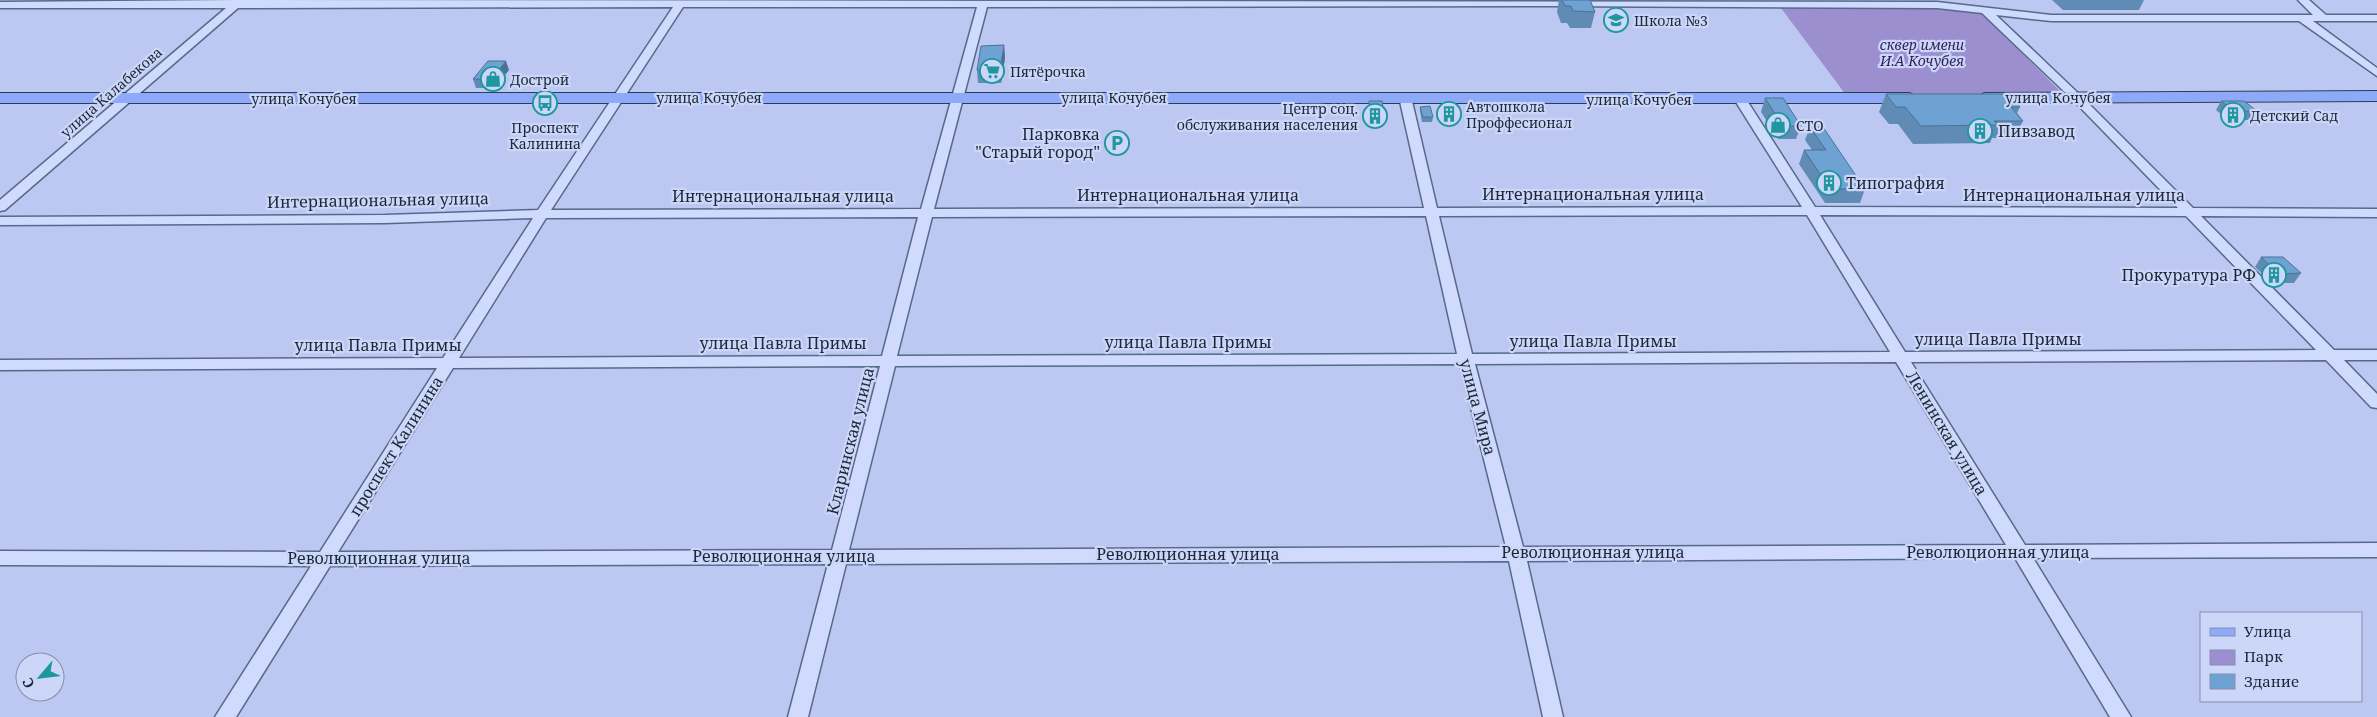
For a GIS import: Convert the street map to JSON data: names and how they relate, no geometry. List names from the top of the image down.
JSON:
{
  "streets": {
    "main road": ["улица Кочубея"],
    "street": [
      "улица Калабекова",
      "Интернациональная улица",
      "улица Павла Примы",
      "улица Мира",
      "Ленинская улица",
      "Кларинская улица",
      "проспект Калинина",
      "Революционная улица"
    ]
  },
  "crossings": [
    ["улица Калабекова", "улица Кочубея"],
    ["улица Кочубея", "улица Мира"],
    ["улица Кочубея", "Ленинская улица"],
    ["улица Кочубея", "Кларинская улица"],
    ["улица Кочубея", "проспект Калинина"],
    ["Интернациональная улица", "улица Мира"],
    ["Интернациональная улица", "Ленинская улица"],
    ["Интернациональная улица", "Кларинская улица"],
    ["Интернациональная улица", "проспект Калинина"],
    ["улица Павла Примы", "улица Мира"],
    ["улица Павла Примы", "Ленинская улица"],
    ["улица Павла Примы", "Кларинская улица"],
    ["улица Павла Примы", "проспект Калинина"],
    ["улица Мира", "Революционная улица"],
    ["Ленинская улица", "Революционная улица"],
    ["Кларинская улица", "Революционная улица"],
    ["проспект Калинина", "Революционная улица"]
  ],
  "parks": ["сквер имени И.А Кочубея"],
  "places": {
    "school or university": ["Школа №3"],
    "supermarket": ["Пятёрочка"],
    "shop": ["Дострой", "СТО"],
    "bus stop": ["Проспект Калинина"],
    "building": [
      "Автошкола Проффесионал",
      "Детский Сад",
      "Центр соц. обслуживания населения",
      "Пивзавод",
      "Типография",
      "Прокуратура РФ"
    ],
    "parking": ["Парковка \"Старый город\""]
  },
  "legend": ["Улица", "Парк", "Здание"],
  "north": "bottom left"
}
